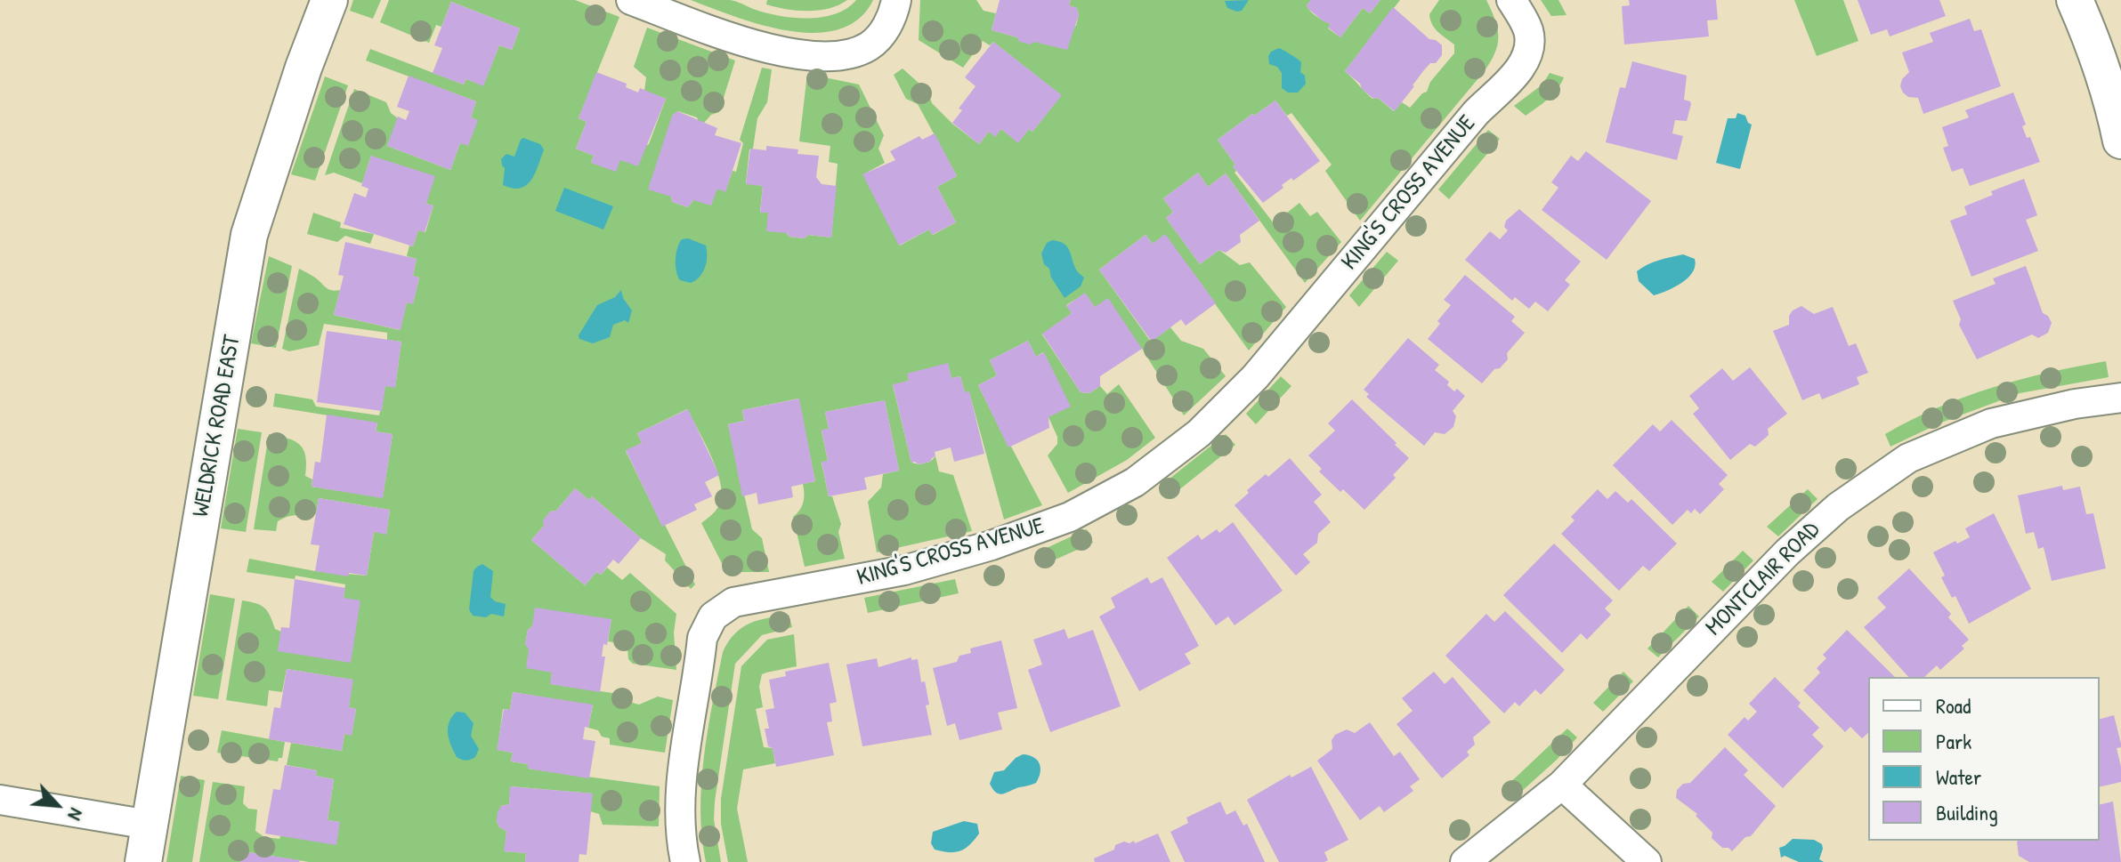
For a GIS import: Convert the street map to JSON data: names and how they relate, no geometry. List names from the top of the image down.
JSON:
{
  "streets": {
    "street": ["KING'S CROSS AVENUE", "WELDRICK ROAD EAST", "MONTCLAIR ROAD"]
  },
  "legend": [
    "Road",
    "Park",
    "Water",
    "Building"
  ],
  "north": "bottom right"
}
